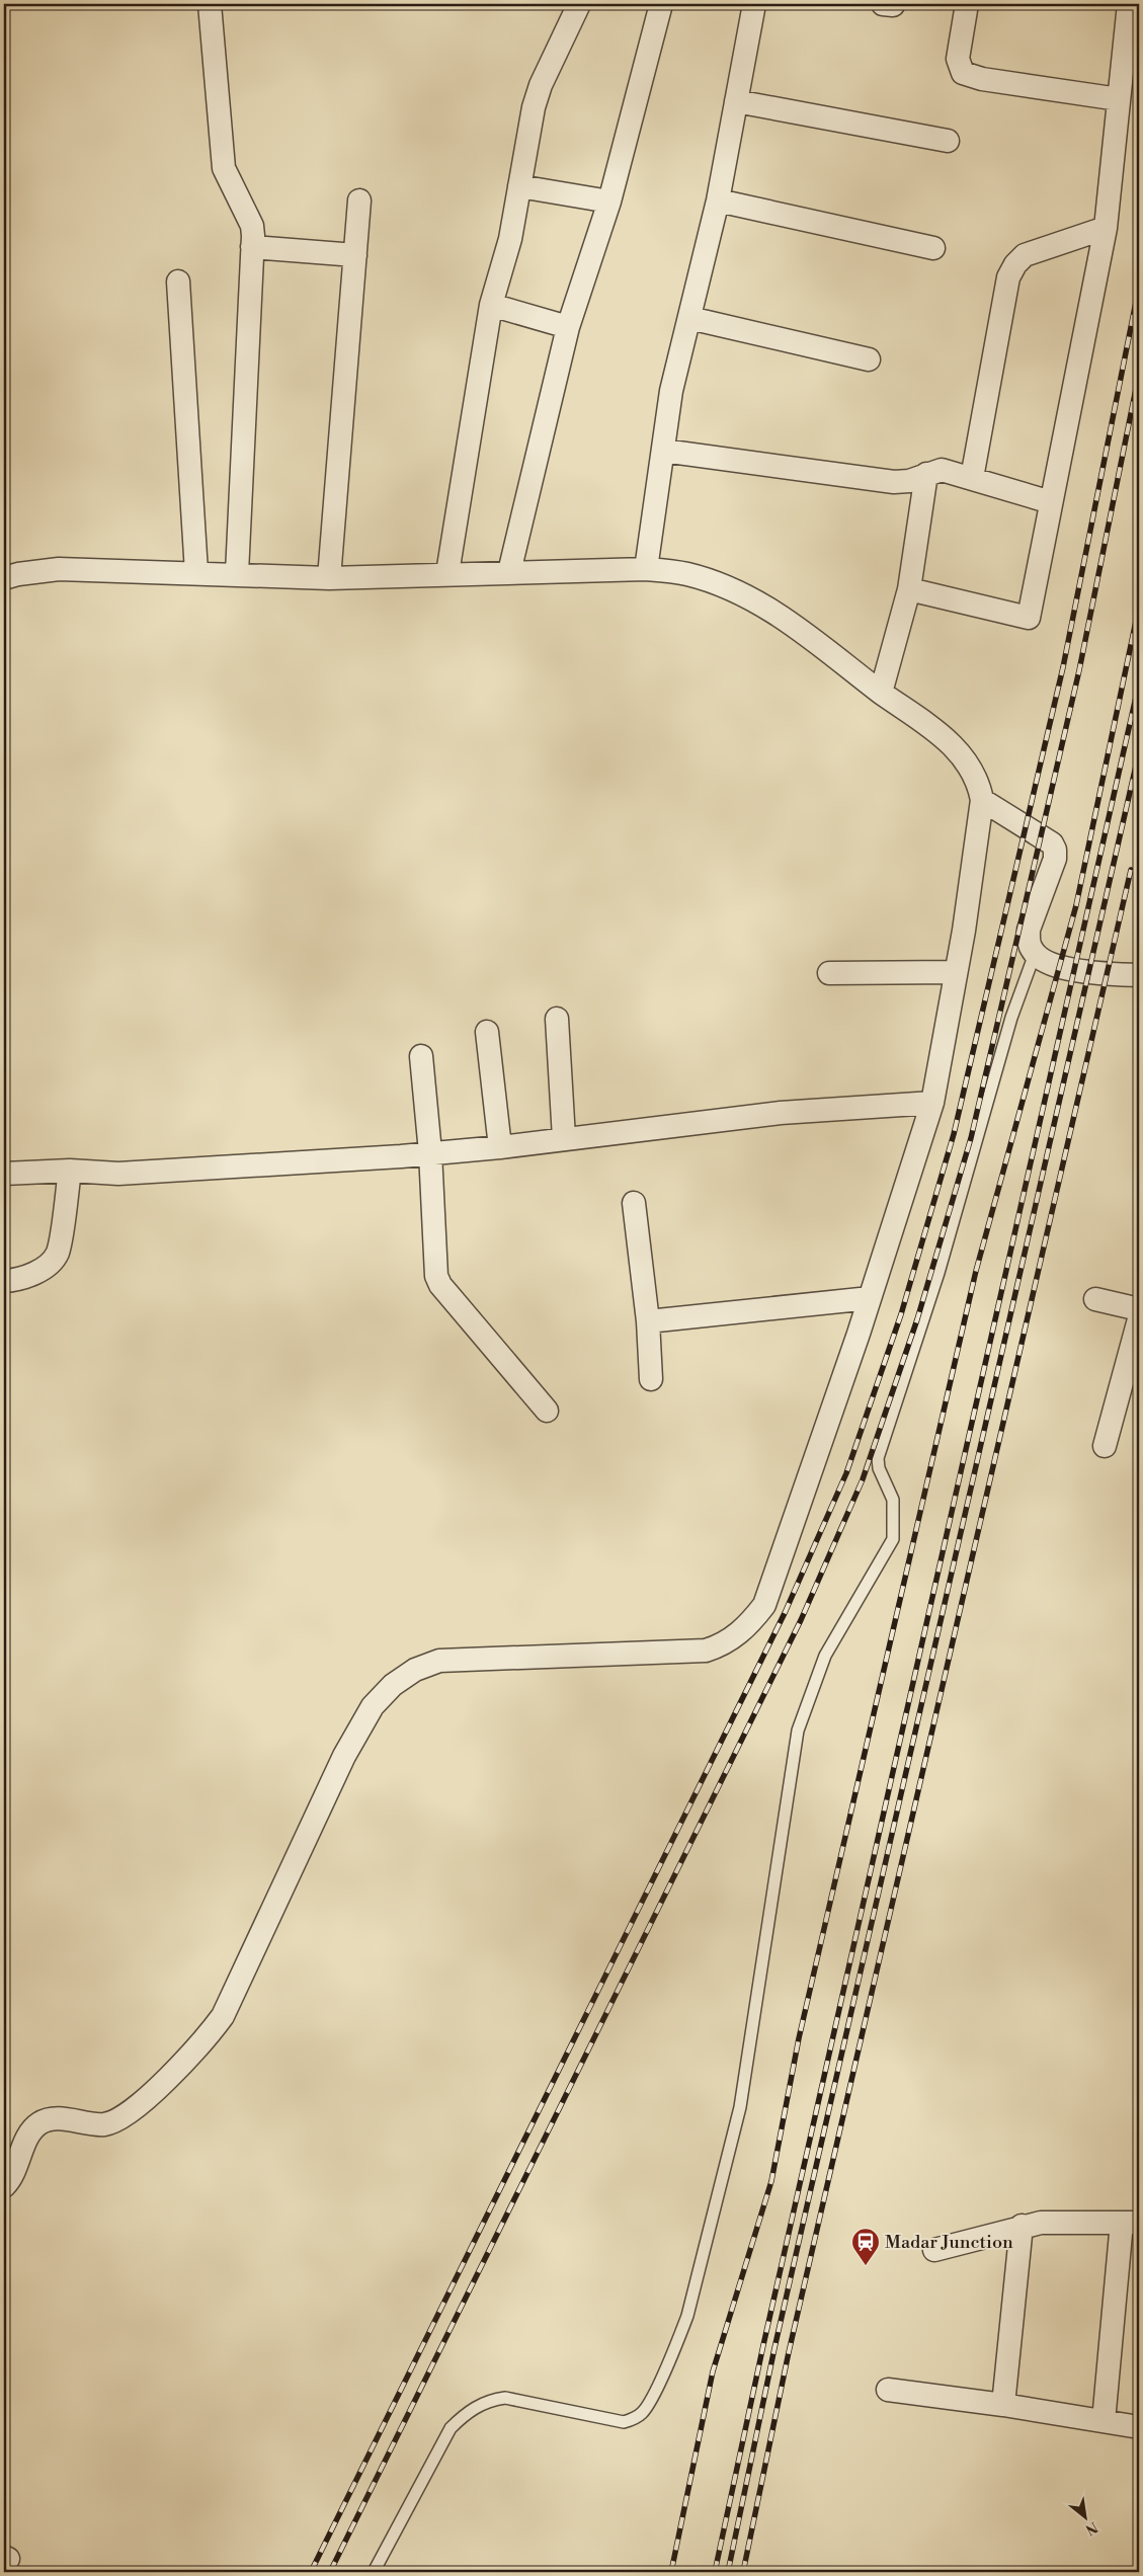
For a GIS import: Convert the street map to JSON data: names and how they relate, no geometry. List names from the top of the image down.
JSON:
{
  "places": {
    "station": ["Madar Junction"]
  },
  "north": "bottom right"
}
